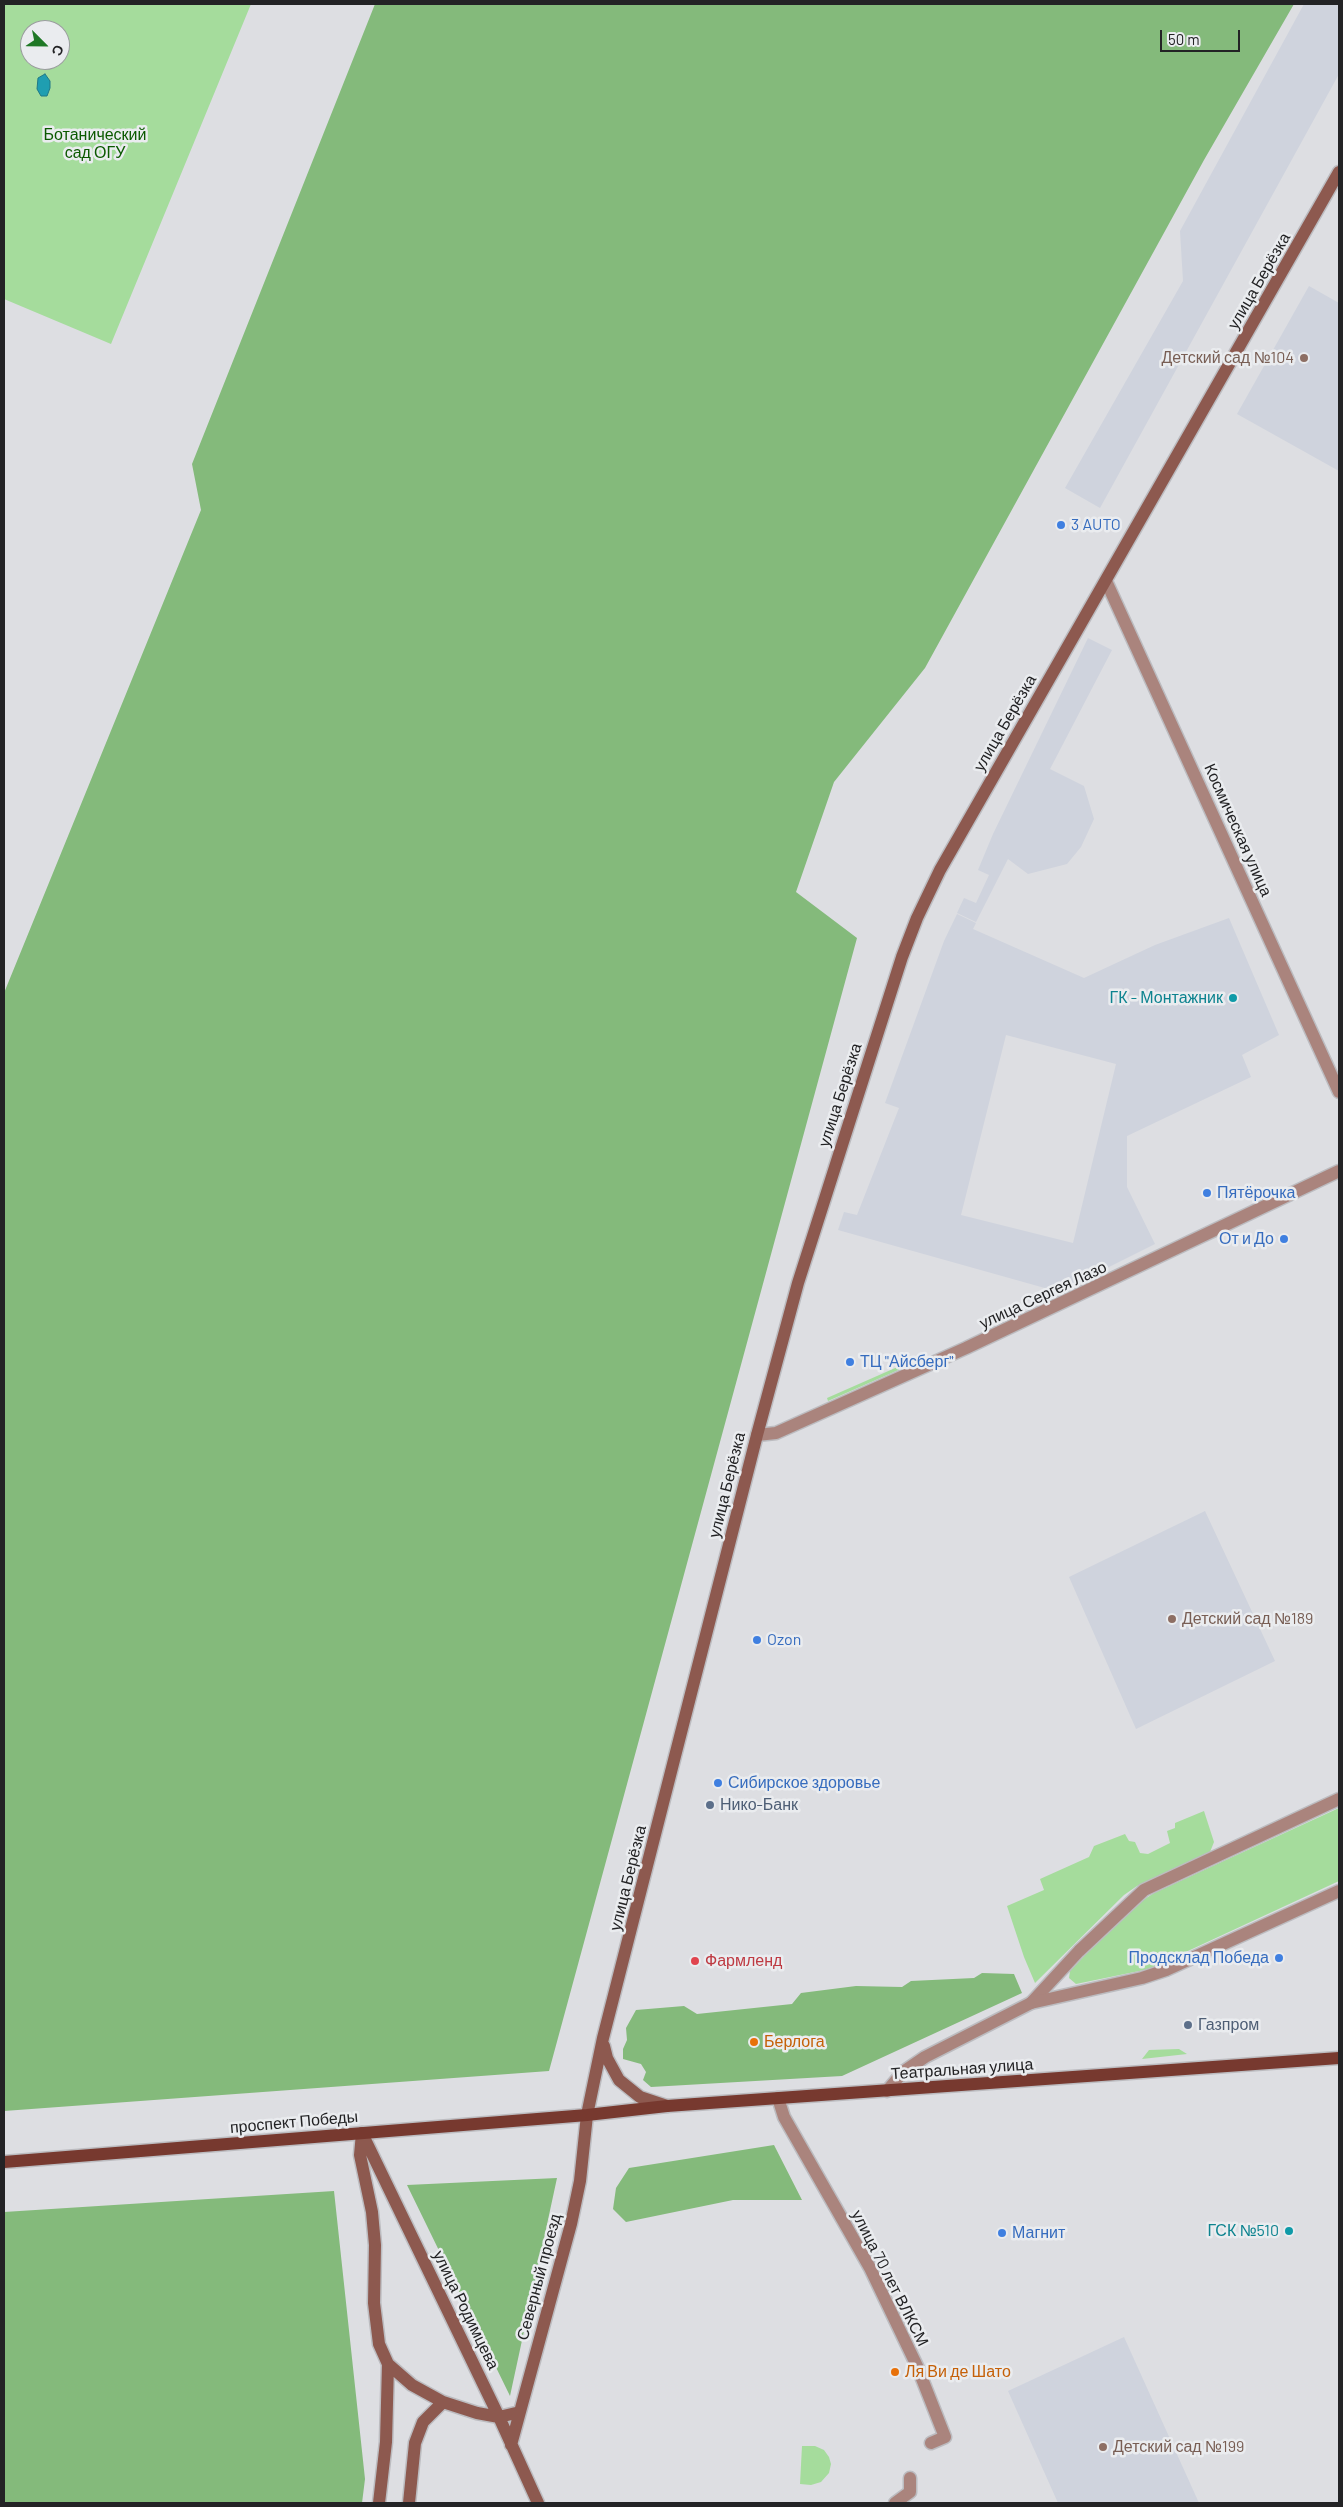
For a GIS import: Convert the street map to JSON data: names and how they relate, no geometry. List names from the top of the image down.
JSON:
{
  "streets": {
    "main road": [
      "улица Берёзка",
      "Театральная улица",
      "проспект Победы",
      "Северный проезд",
      "улица Родимцева"
    ],
    "street": ["Космическая улица", "улица Сергея Лазо", "улица 70 лет ВЛКСМ"]
  },
  "crossings": [
    ["улица Берёзка", "Космическая улица"],
    ["улица Берёзка", "улица Сергея Лазо"],
    ["улица Берёзка", "Театральная улица"],
    ["улица Берёзка", "проспект Победы"],
    ["улица Берёзка", "Северный проезд"],
    ["Театральная улица", "проспект Победы"],
    ["Театральная улица", "Северный проезд"],
    ["Театральная улица", "улица 70 лет ВЛКСМ"],
    ["проспект Победы", "Северный проезд"],
    ["проспект Победы", "улица Родимцева"],
    ["Северный проезд", "улица Родимцева"]
  ],
  "parks": ["Ботанический сад ОГУ"],
  "places": [
    "Детский сад №104",
    "3 AUTO",
    "ГК - Монтажник",
    "Пятёрочка",
    "От и До",
    "ТЦ \"Айсберг\"",
    "Детский сад №189",
    "Ozon",
    "Сибирское здоровье",
    "Нико-Банк",
    "Продсклад Победа",
    "Фармленд",
    "Газпром",
    "Берлога",
    "ГСК №510",
    "Магнит",
    "Ля Ви де Шато",
    "Детский сад №199"
  ],
  "scale_bar": "50 m",
  "north": "bottom right"
}
